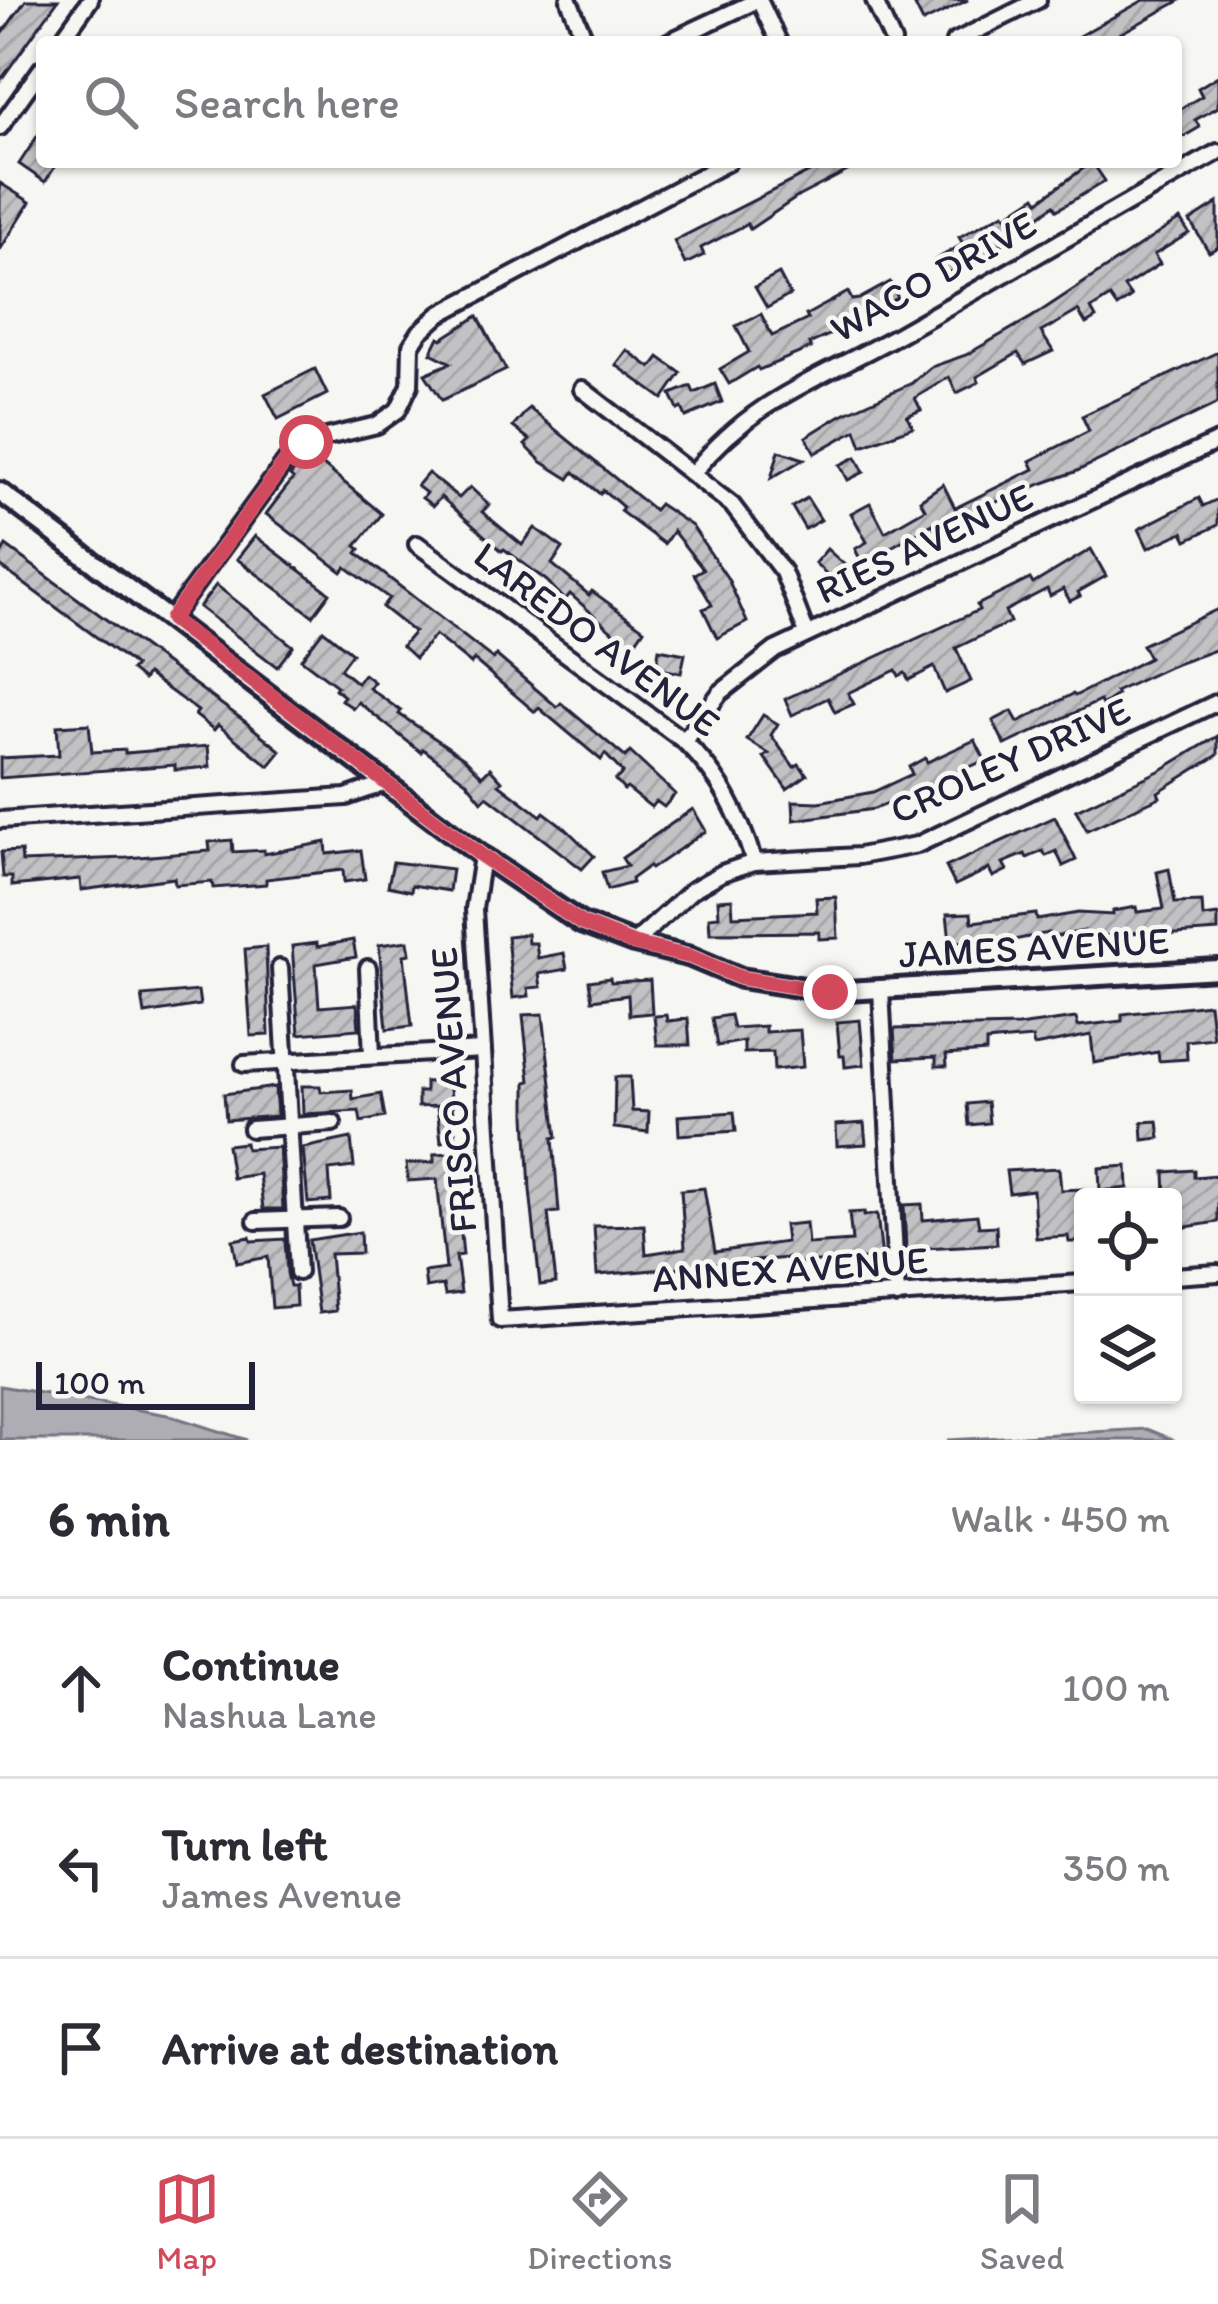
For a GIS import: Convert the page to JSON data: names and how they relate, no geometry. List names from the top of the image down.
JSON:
{
  "streets": {
    "street": [
      "WACO DRIVE",
      "RIES AVENUE",
      "LAREDO AVENUE",
      "CROLEY DRIVE",
      "JAMES AVENUE",
      "FRISCO AVENUE",
      "ANNEX AVENUE"
    ]
  },
  "crossings": [
    ["RIES AVENUE", "LAREDO AVENUE"],
    ["LAREDO AVENUE", "CROLEY DRIVE"],
    ["CROLEY DRIVE", "JAMES AVENUE"],
    ["JAMES AVENUE", "FRISCO AVENUE"],
    ["FRISCO AVENUE", "ANNEX AVENUE"]
  ],
  "scale_bar": "100 m",
  "page": {
    "search": "Search here",
    "scale": "100 m",
    "heading": ["6 min", "Walk · 450 m"],
    "list": [
      ["Continue", "Nashua Lane", "100 m"],
      ["Turn left", "James Avenue", "350 m"],
      "Arrive at destination"
    ],
    "nav": ["Map", "Directions", "Saved"]
  }
}
